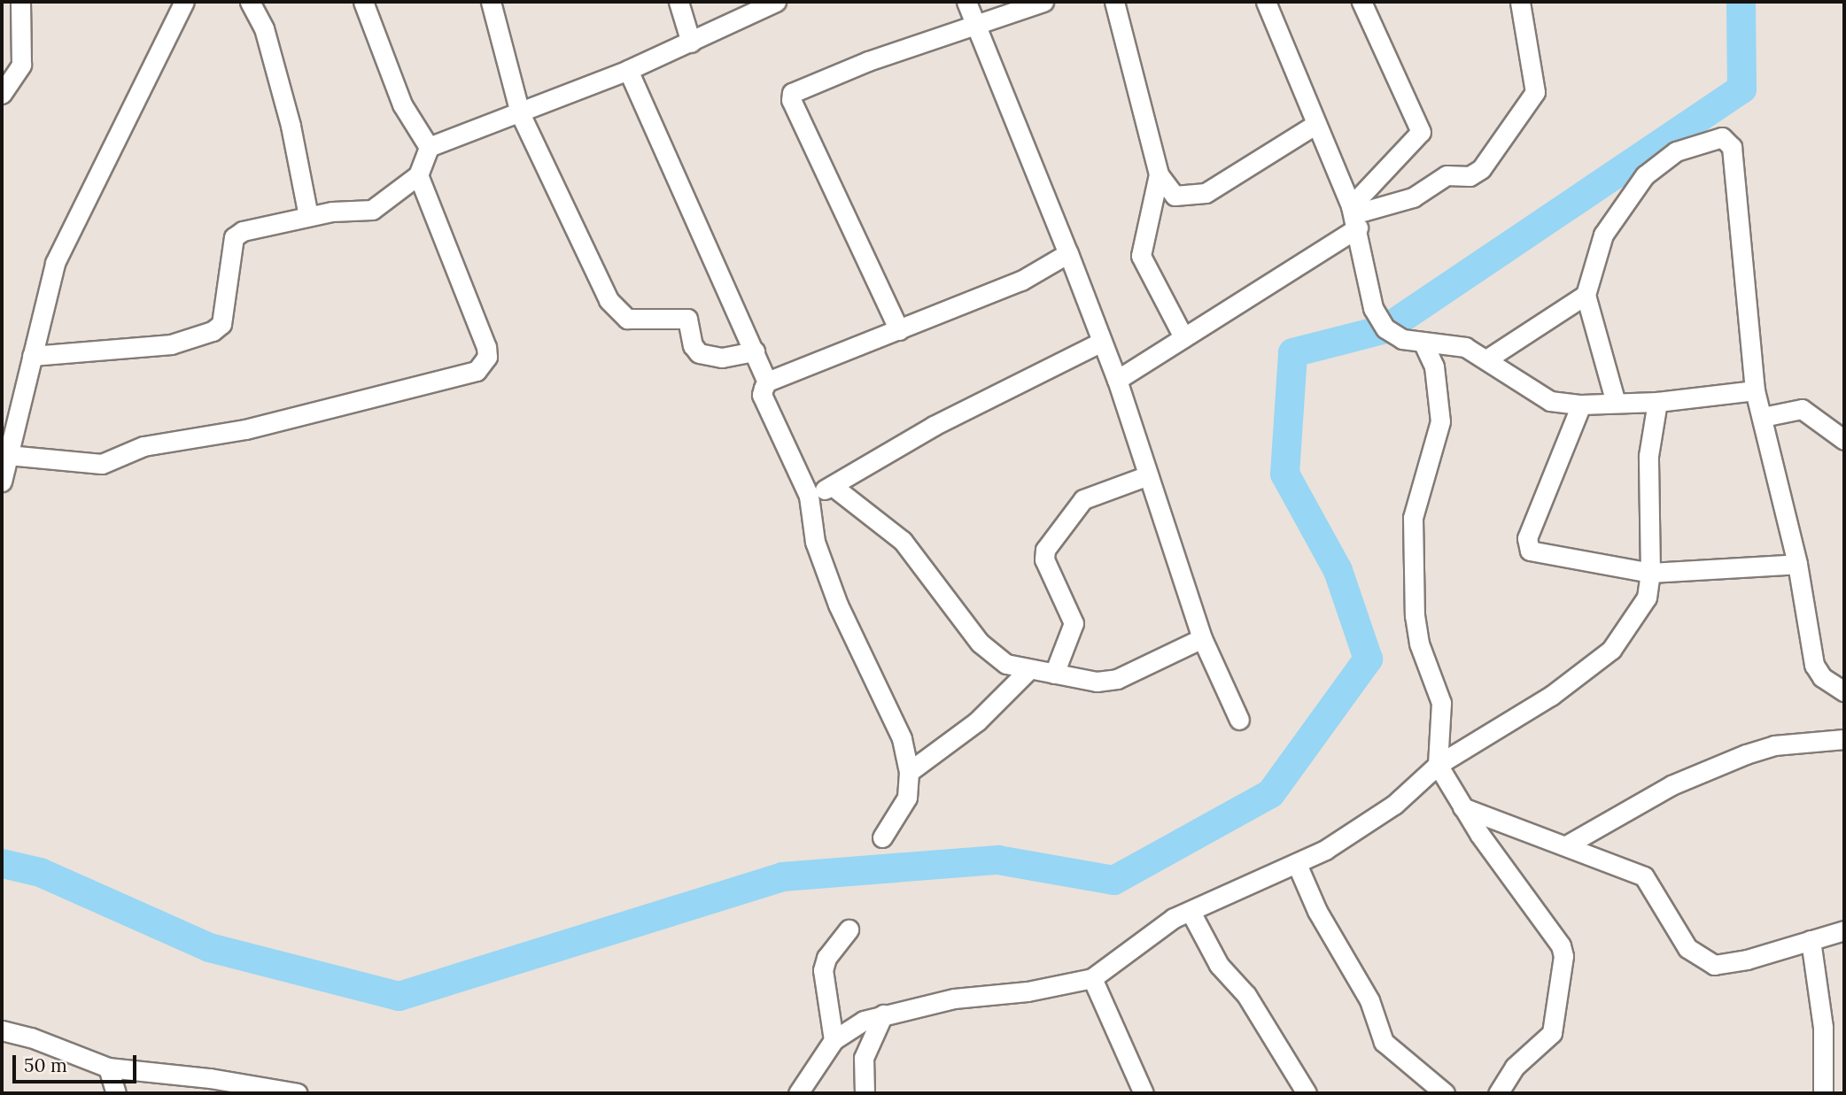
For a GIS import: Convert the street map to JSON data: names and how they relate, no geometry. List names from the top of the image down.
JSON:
{
  "scale_bar": "50 m"
}
